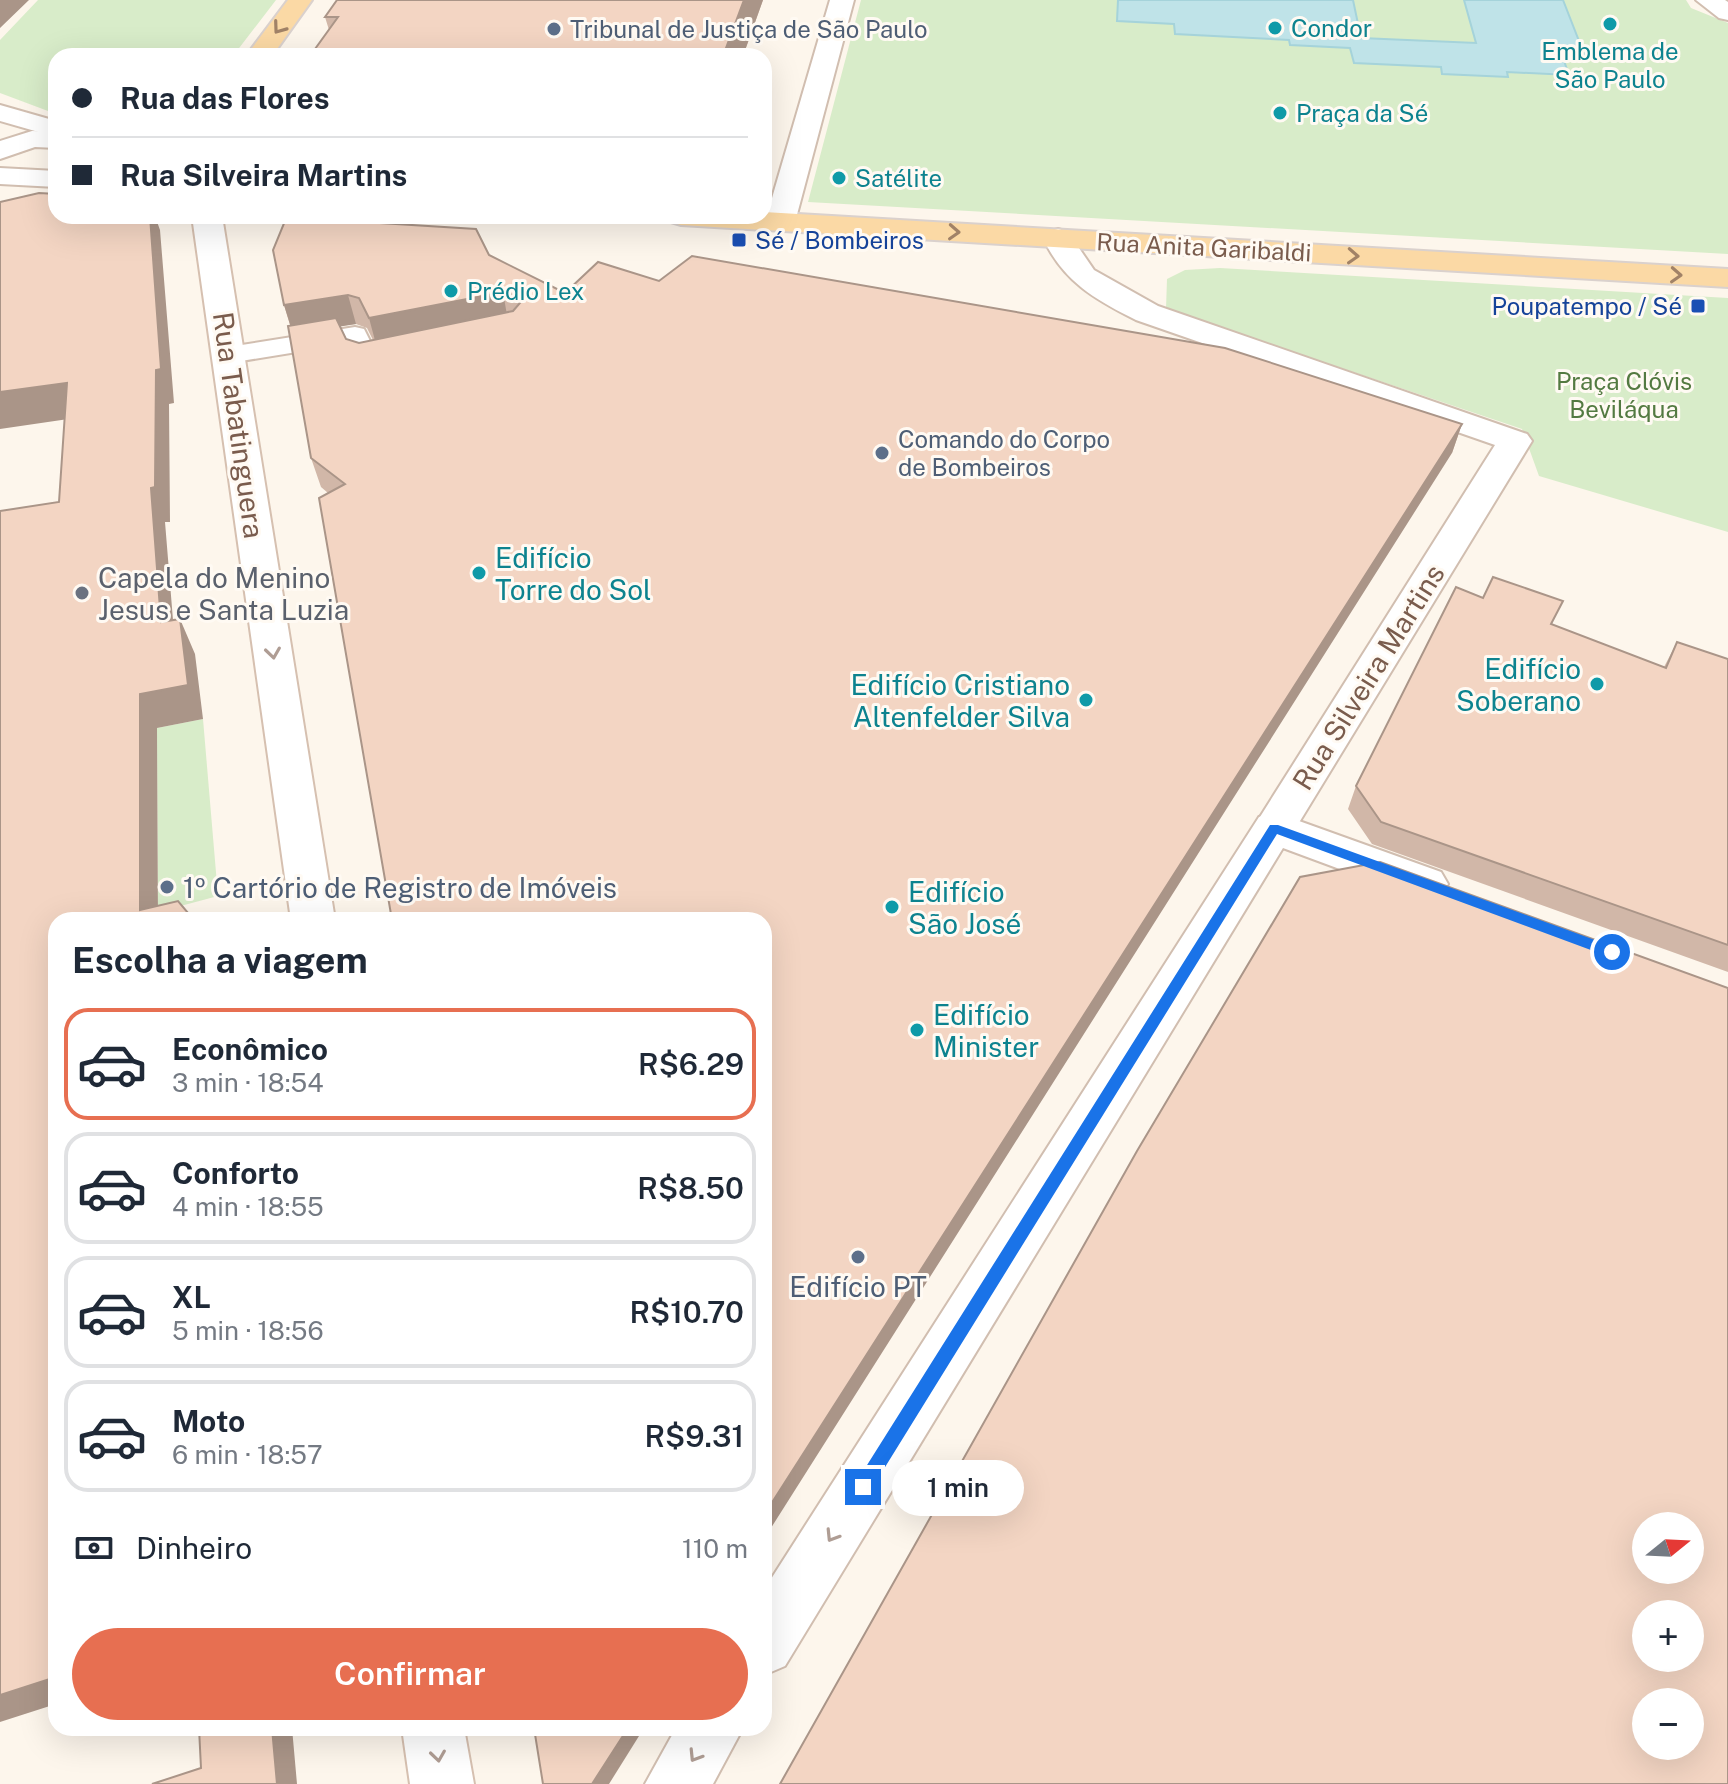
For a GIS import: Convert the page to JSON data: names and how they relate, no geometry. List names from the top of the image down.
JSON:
{
  "streets": {
    "main road": ["Rua Anita Garibaldi"],
    "street": ["Rua Tabatinguera", "Rua Silveira Martins"]
  },
  "crossings": [
    ["Rua Anita Garibaldi", "Rua Silveira Martins"]
  ],
  "one_way": ["Rua Anita Garibaldi", "Rua Tabatinguera", "Rua Silveira Martins"],
  "parks": ["Praça Clóvis Beviláqua"],
  "places": {
    "other": [
      "Emblema de São Paulo",
      "Condor",
      "Tribunal de Justiça de São Paulo",
      "Praça da Sé",
      "Satélite",
      "Prédio Lex",
      "Comando do Corpo de Bombeiros",
      "Edifício Torre do Sol",
      "Capela do Menino Jesus e Santa Luzia",
      "Edifício Soberano",
      "Edifício Cristiano Altenfelder Silva",
      "1º Cartório de Registro de Imóveis",
      "Edifício São José",
      "Edifício Minister",
      "Edifício PT"
    ],
    "transit": ["Sé / Bombeiros", "Poupatempo / Sé"]
  },
  "north": "right",
  "page": {
    "banner": ["Rua das Flores", "Rua Silveira Martins"],
    "heading": "Escolha a viagem",
    "list": [
      {
        "name": "Econômico",
        "note": "3 min · 18:54",
        "value": "R$6.29"
      },
      {
        "name": "Conforto",
        "note": "4 min · 18:55",
        "value": "R$8.50"
      },
      {
        "name": "XL",
        "note": "5 min · 18:56",
        "value": "R$10.70"
      },
      {
        "name": "Moto",
        "note": "6 min · 18:57",
        "value": "R$9.31"
      }
    ],
    "bubble": "1 min",
    "pay": ["Dinheiro", "110 m"],
    "map_buttons": ["+", "−"],
    "buttons": "Confirmar"
  }
}
